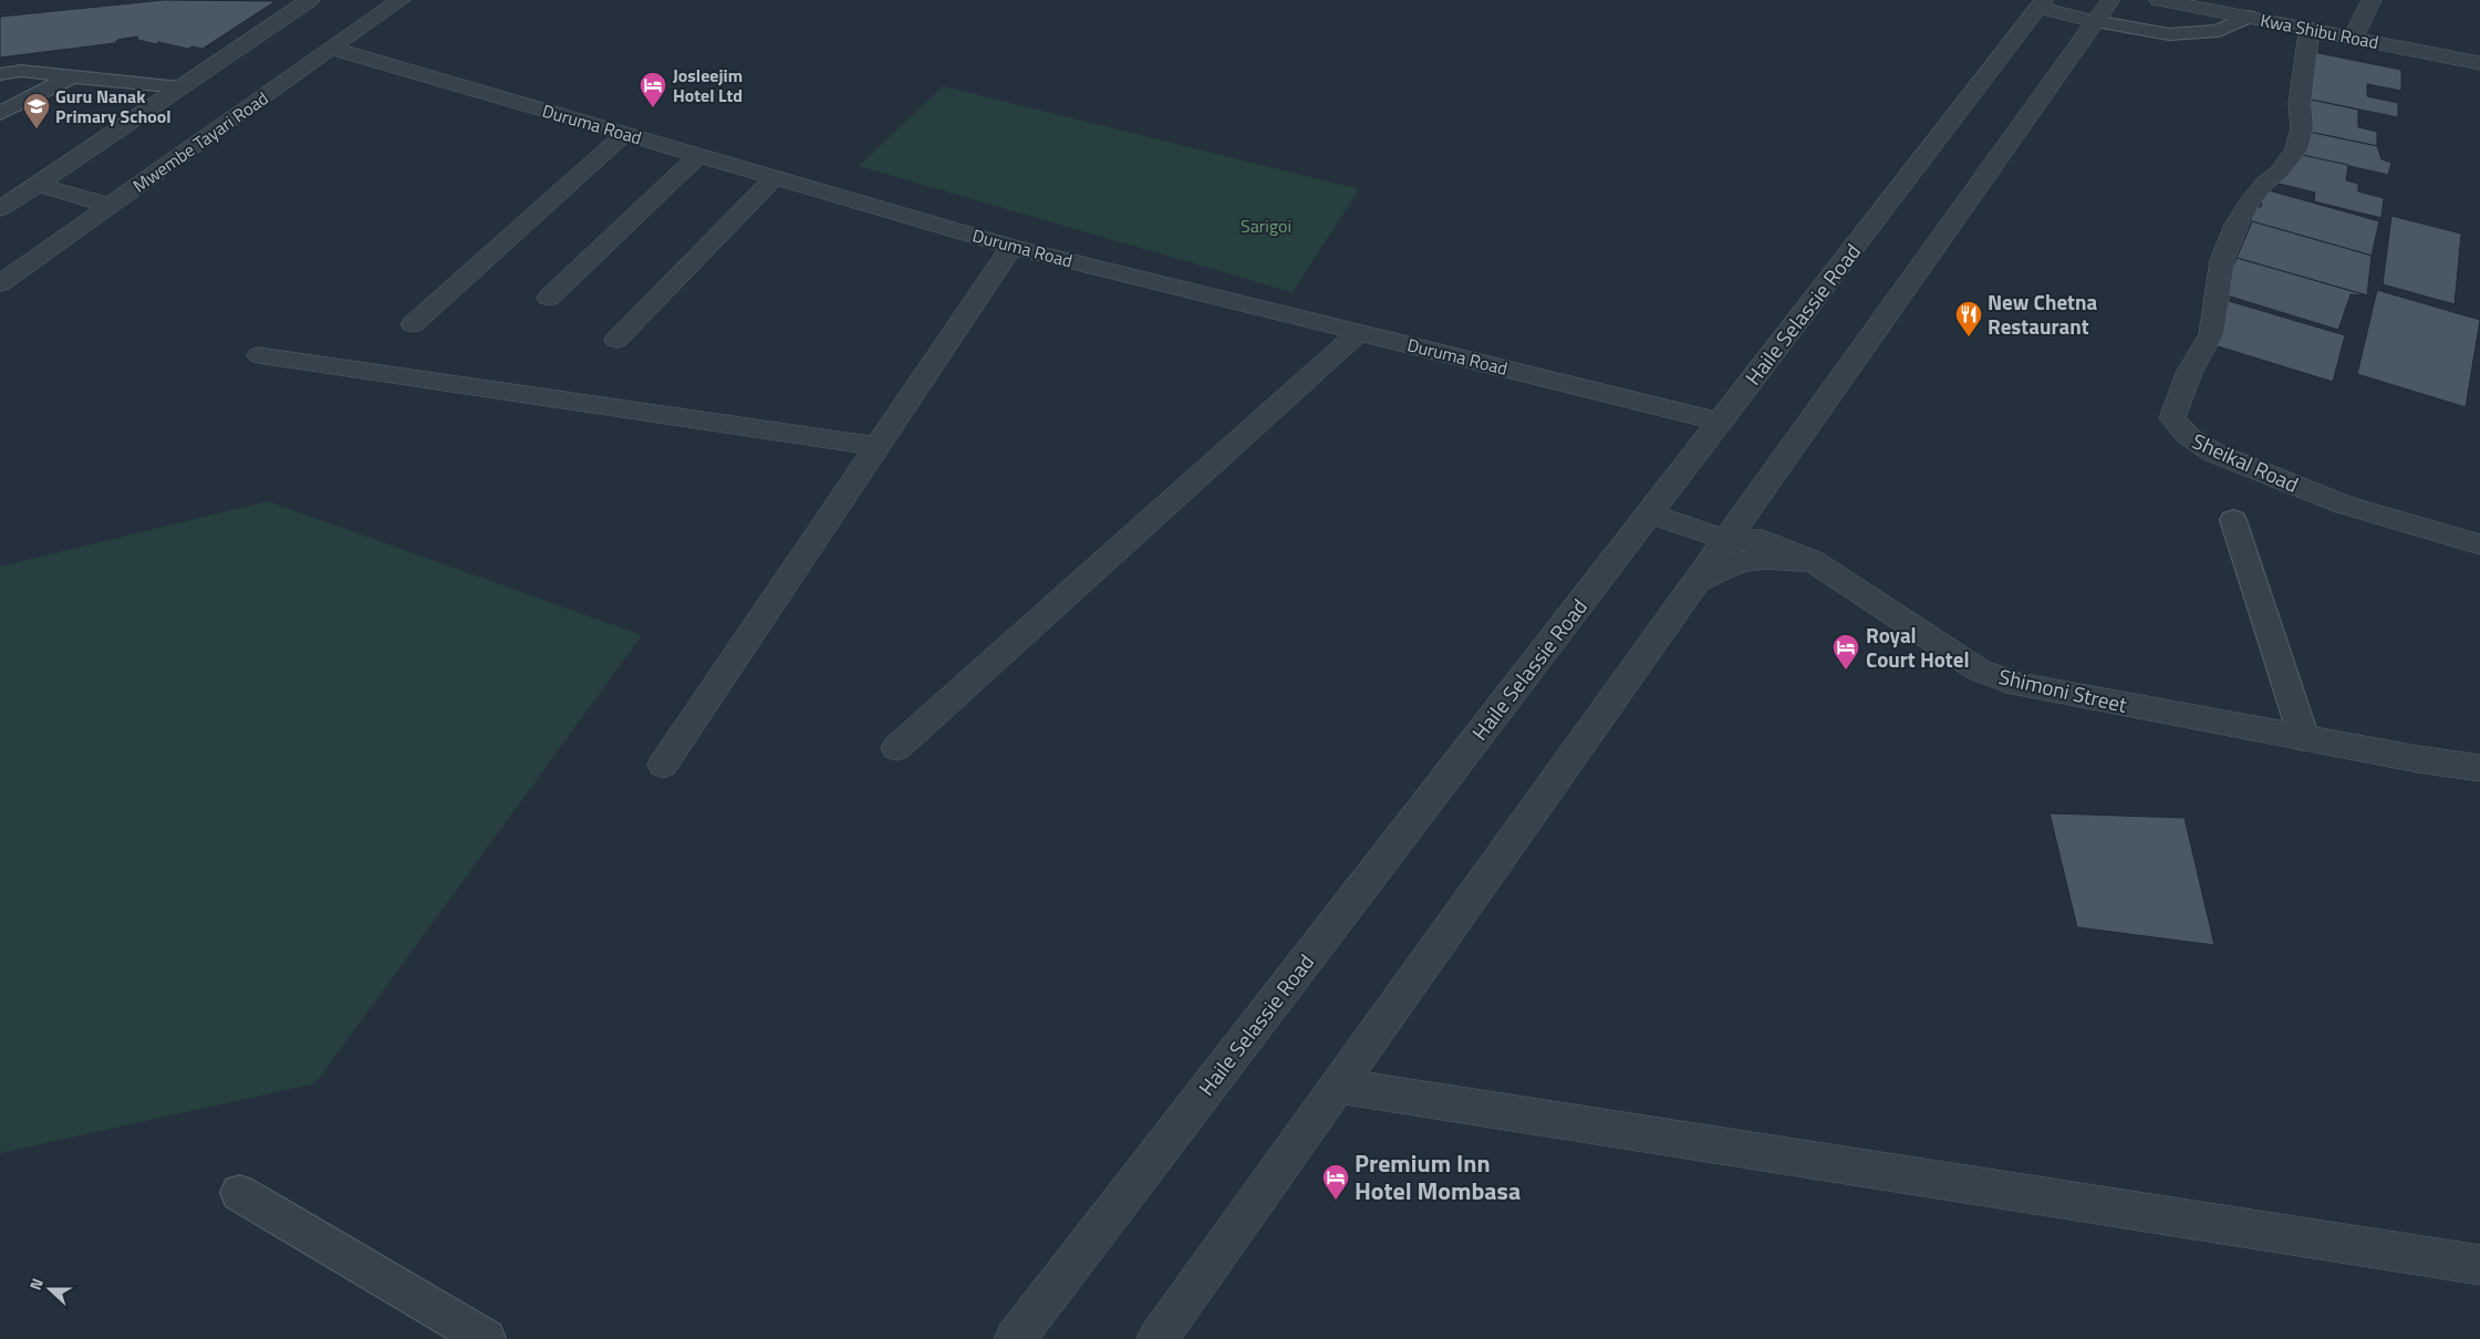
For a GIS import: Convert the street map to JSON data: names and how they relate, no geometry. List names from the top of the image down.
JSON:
{
  "streets": {
    "street": [
      "Kwa Shibu Road",
      "Duruma Road",
      "Mwembe Tayari Road",
      "Haile Selassie Road",
      "Sheikal Road",
      "Shimoni Street"
    ]
  },
  "crossings": [
    ["Kwa Shibu Road", "Sheikal Road"],
    ["Duruma Road", "Mwembe Tayari Road"],
    ["Duruma Road", "Haile Selassie Road"],
    ["Haile Selassie Road", "Shimoni Street"]
  ],
  "parks": ["Sarigoi"],
  "places": {
    "hotel": ["Josleejim Hotel Ltd", "Royal Court Hotel", "Premium Inn Hotel Mombasa"],
    "school or university": ["Guru Nanak Primary School"],
    "restaurant": ["New Chetna Restaurant"]
  },
  "north": "left"
}
